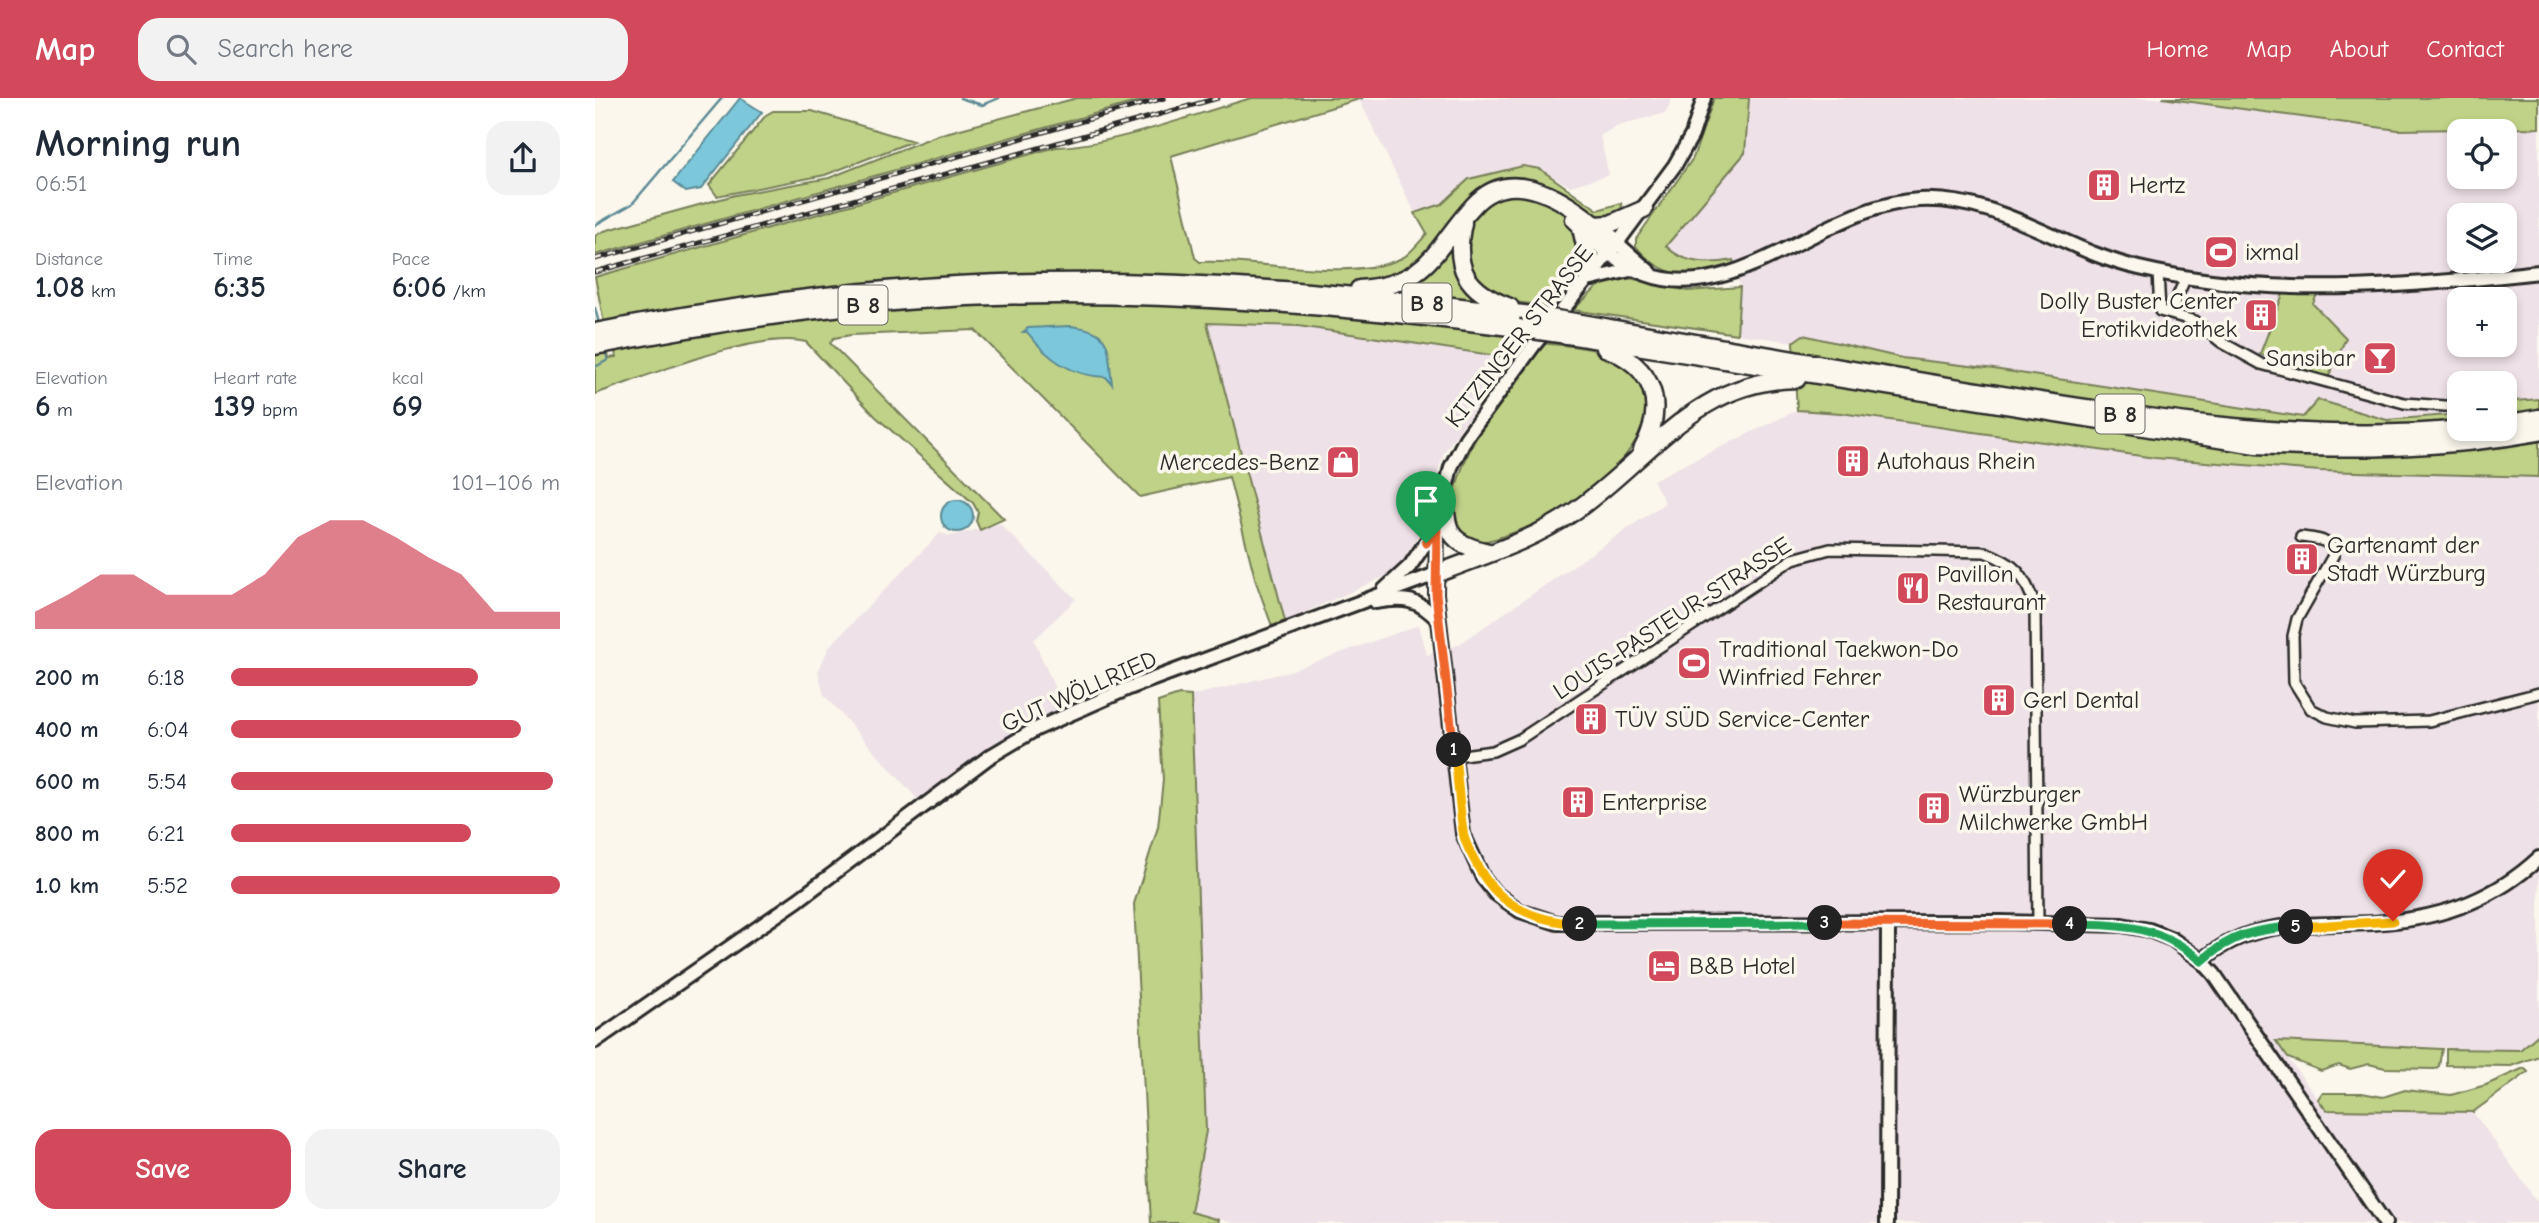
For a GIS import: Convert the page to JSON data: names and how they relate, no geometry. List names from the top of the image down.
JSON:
{
  "streets": {
    "highway": ["B 8"],
    "street": ["KITZINGER STRASSE", "LOUIS-PASTEUR-STRASSE", "GUT WÖLLRIED"]
  },
  "crossings": [
    ["KITZINGER STRASSE", "LOUIS-PASTEUR-STRASSE"]
  ],
  "places": {
    "building": [
      "Hertz",
      "Dolly Buster Center Erotikvideothek",
      "Autohaus Rhein",
      "Gartenamt der Stadt Würzburg",
      "Gerl Dental",
      "TÜV SÜD Service-Center",
      "Enterprise",
      "Würzburger Milchwerke GmbH"
    ],
    "sports": ["ixmal", "Traditional Taekwon-Do Winfried Fehrer"],
    "bar": ["Sansibar"],
    "shop": ["Mercedes-Benz"],
    "restaurant": ["Pavillon Restaurant"],
    "hotel": ["B&B Hotel"]
  },
  "page": {
    "header": "Map",
    "search": "Search here",
    "nav": [
      "Home",
      "Map",
      "About",
      "Contact"
    ],
    "heading": ["Morning run", "06:51"],
    "map_buttons": ["+", "−"],
    "stats": [
      ["Distance", "1.08 km"],
      ["Time", "6:35"],
      ["Pace", "6:06 /km"],
      ["Elevation", "6 m"],
      ["Heart rate", "139 bpm"],
      ["kcal", "69"]
    ],
    "chart": ["Elevation", "101–106 m"],
    "list": [
      {
        "name": "200 m",
        "note": "6:18"
      },
      {
        "name": "400 m",
        "note": "6:04"
      },
      {
        "name": "600 m",
        "note": "5:54"
      },
      {
        "name": "800 m",
        "note": "6:21"
      },
      {
        "name": "1.0 km",
        "note": "5:52"
      }
    ],
    "pins": [
      "1",
      "3",
      "2",
      "4",
      "5"
    ],
    "buttons": ["Save", "Share"]
  }
}
